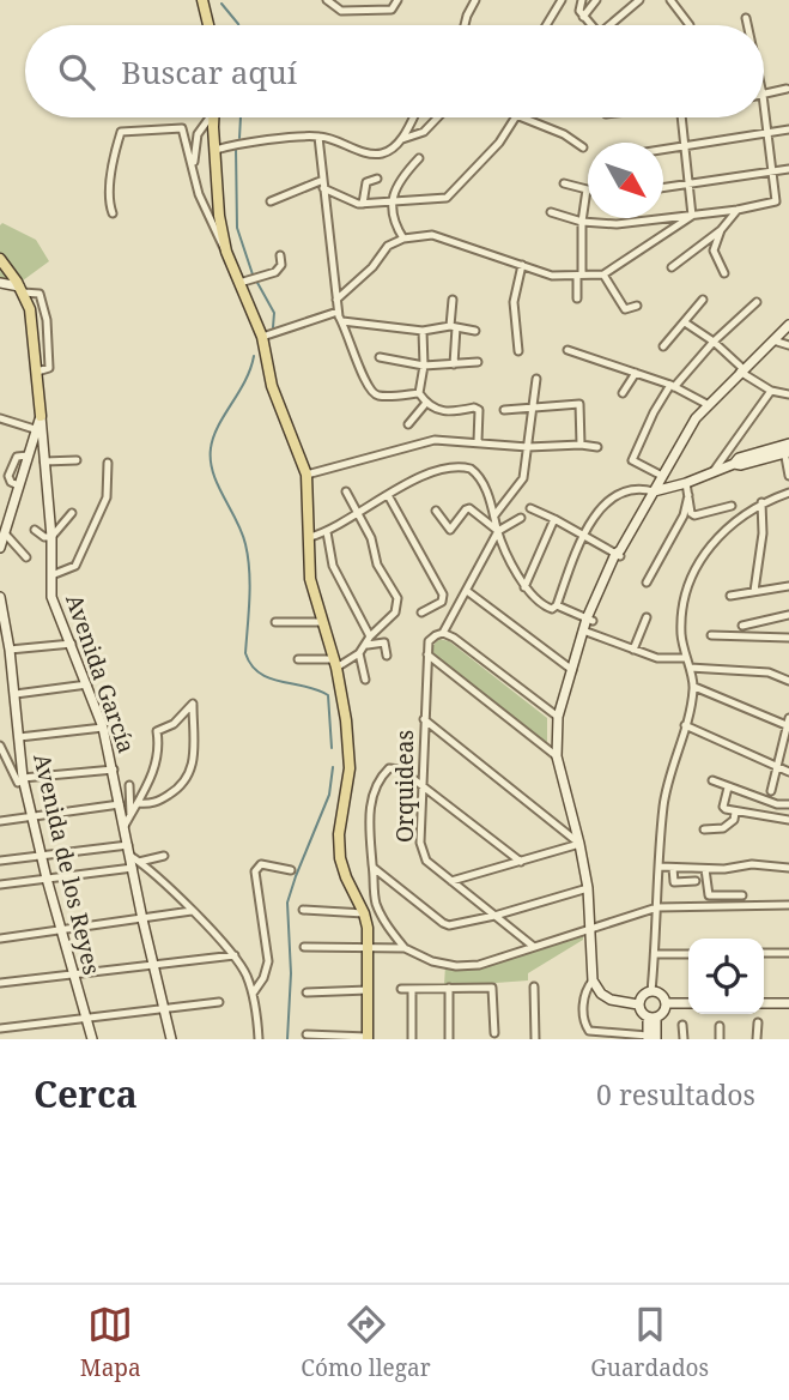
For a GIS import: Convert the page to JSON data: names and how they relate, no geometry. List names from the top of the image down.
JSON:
{
  "streets": {
    "main road": ["Avenida García", "Avenida de los Reyes"],
    "street": ["Orquideas"]
  },
  "north": "bottom right",
  "page": {
    "search": "Buscar aquí",
    "heading": ["Cerca", "0 resultados"],
    "nav": ["Mapa", "Cómo llegar", "Guardados"]
  }
}
